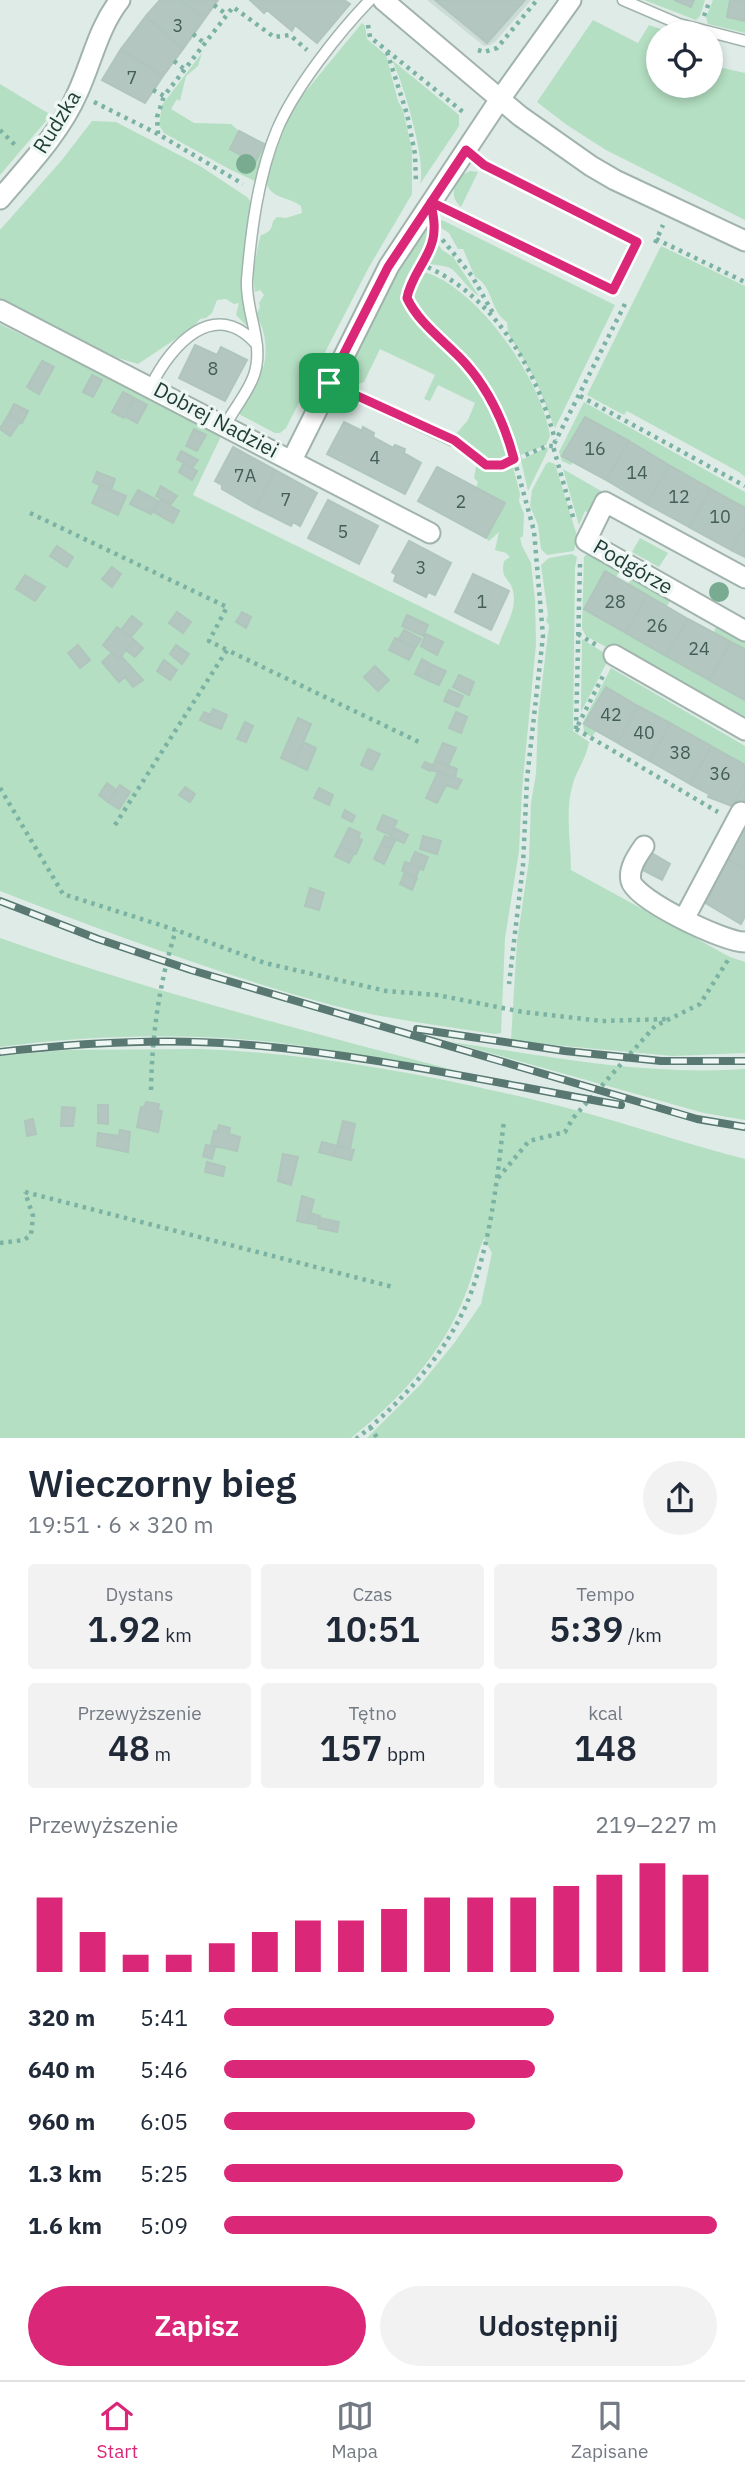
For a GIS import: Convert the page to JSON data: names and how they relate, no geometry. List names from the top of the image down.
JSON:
{
  "streets": {
    "street": ["Rudzka", "Dobrej Nadziei", "Podgórze"]
  },
  "house_numbers": [
    "3",
    "7",
    "8",
    "16",
    "4",
    "14",
    "7A",
    "12",
    "7",
    "2",
    "10",
    "5",
    "3",
    "1",
    "28",
    "26",
    "24",
    "42",
    "40",
    "38",
    "36"
  ],
  "page": {
    "heading": ["Wieczorny bieg", "19:51 · 6 × 320 m"],
    "stats": [
      ["Dystans", "1.92 km"],
      ["Czas", "10:51"],
      ["Tempo", "5:39 /km"],
      ["Przewyższenie", "48 m"],
      ["Tętno", "157 bpm"],
      ["kcal", "148"]
    ],
    "chart": ["Przewyższenie", "219–227 m"],
    "list": [
      {
        "name": "320 m",
        "note": "5:41"
      },
      {
        "name": "640 m",
        "note": "5:46"
      },
      {
        "name": "960 m",
        "note": "6:05"
      },
      {
        "name": "1.3 km",
        "note": "5:25"
      },
      {
        "name": "1.6 km",
        "note": "5:09"
      }
    ],
    "buttons": ["Zapisz", "Udostępnij"],
    "tabs": ["Start", "Mapa", "Zapisane"]
  }
}
